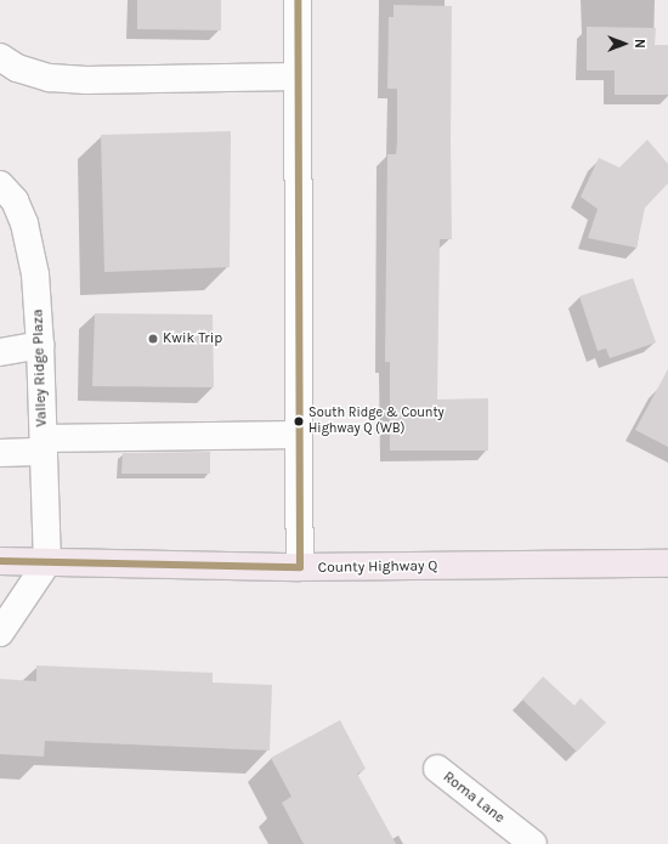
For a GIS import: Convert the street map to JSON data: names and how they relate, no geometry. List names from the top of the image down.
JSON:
{
  "streets": {
    "main road": ["County Highway Q"],
    "street": ["Valley Ridge Plaza", "Roma Lane"]
  },
  "crossings": [
    ["Valley Ridge Plaza", "County Highway Q"]
  ],
  "places": ["Kwik Trip", "South Ridge & County Highway Q (WB)"],
  "north": "right"
}
